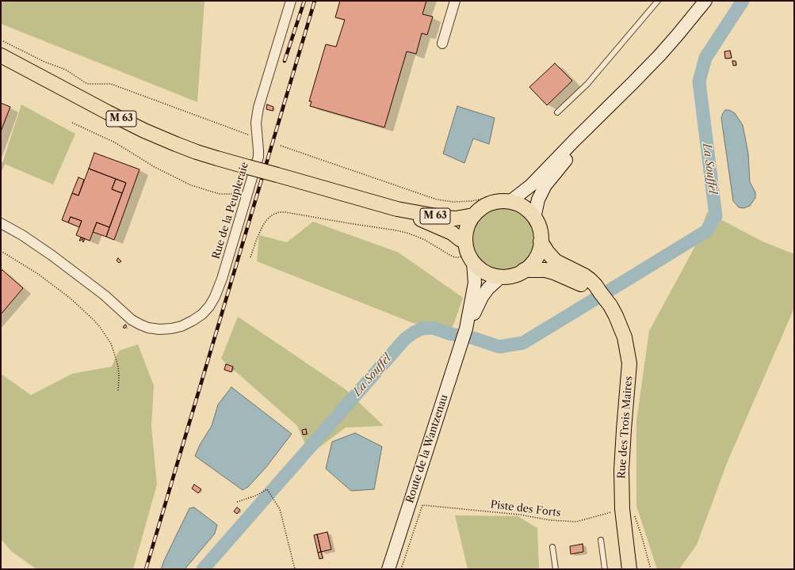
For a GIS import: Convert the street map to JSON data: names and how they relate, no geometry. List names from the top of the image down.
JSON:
{
  "streets": {
    "main road": ["M 63", "Rue des Trois Maires", "Route de la Wantzenau"],
    "street": ["Rue de la Peupleraie"],
    "path": ["Piste des Forts"]
  },
  "crossings": [
    ["M 63", "Rue des Trois Maires"],
    ["M 63", "Route de la Wantzenau"],
    ["Rue des Trois Maires", "Route de la Wantzenau"],
    ["Rue des Trois Maires", "Piste des Forts"]
  ],
  "water": ["La Souffel"]
}
